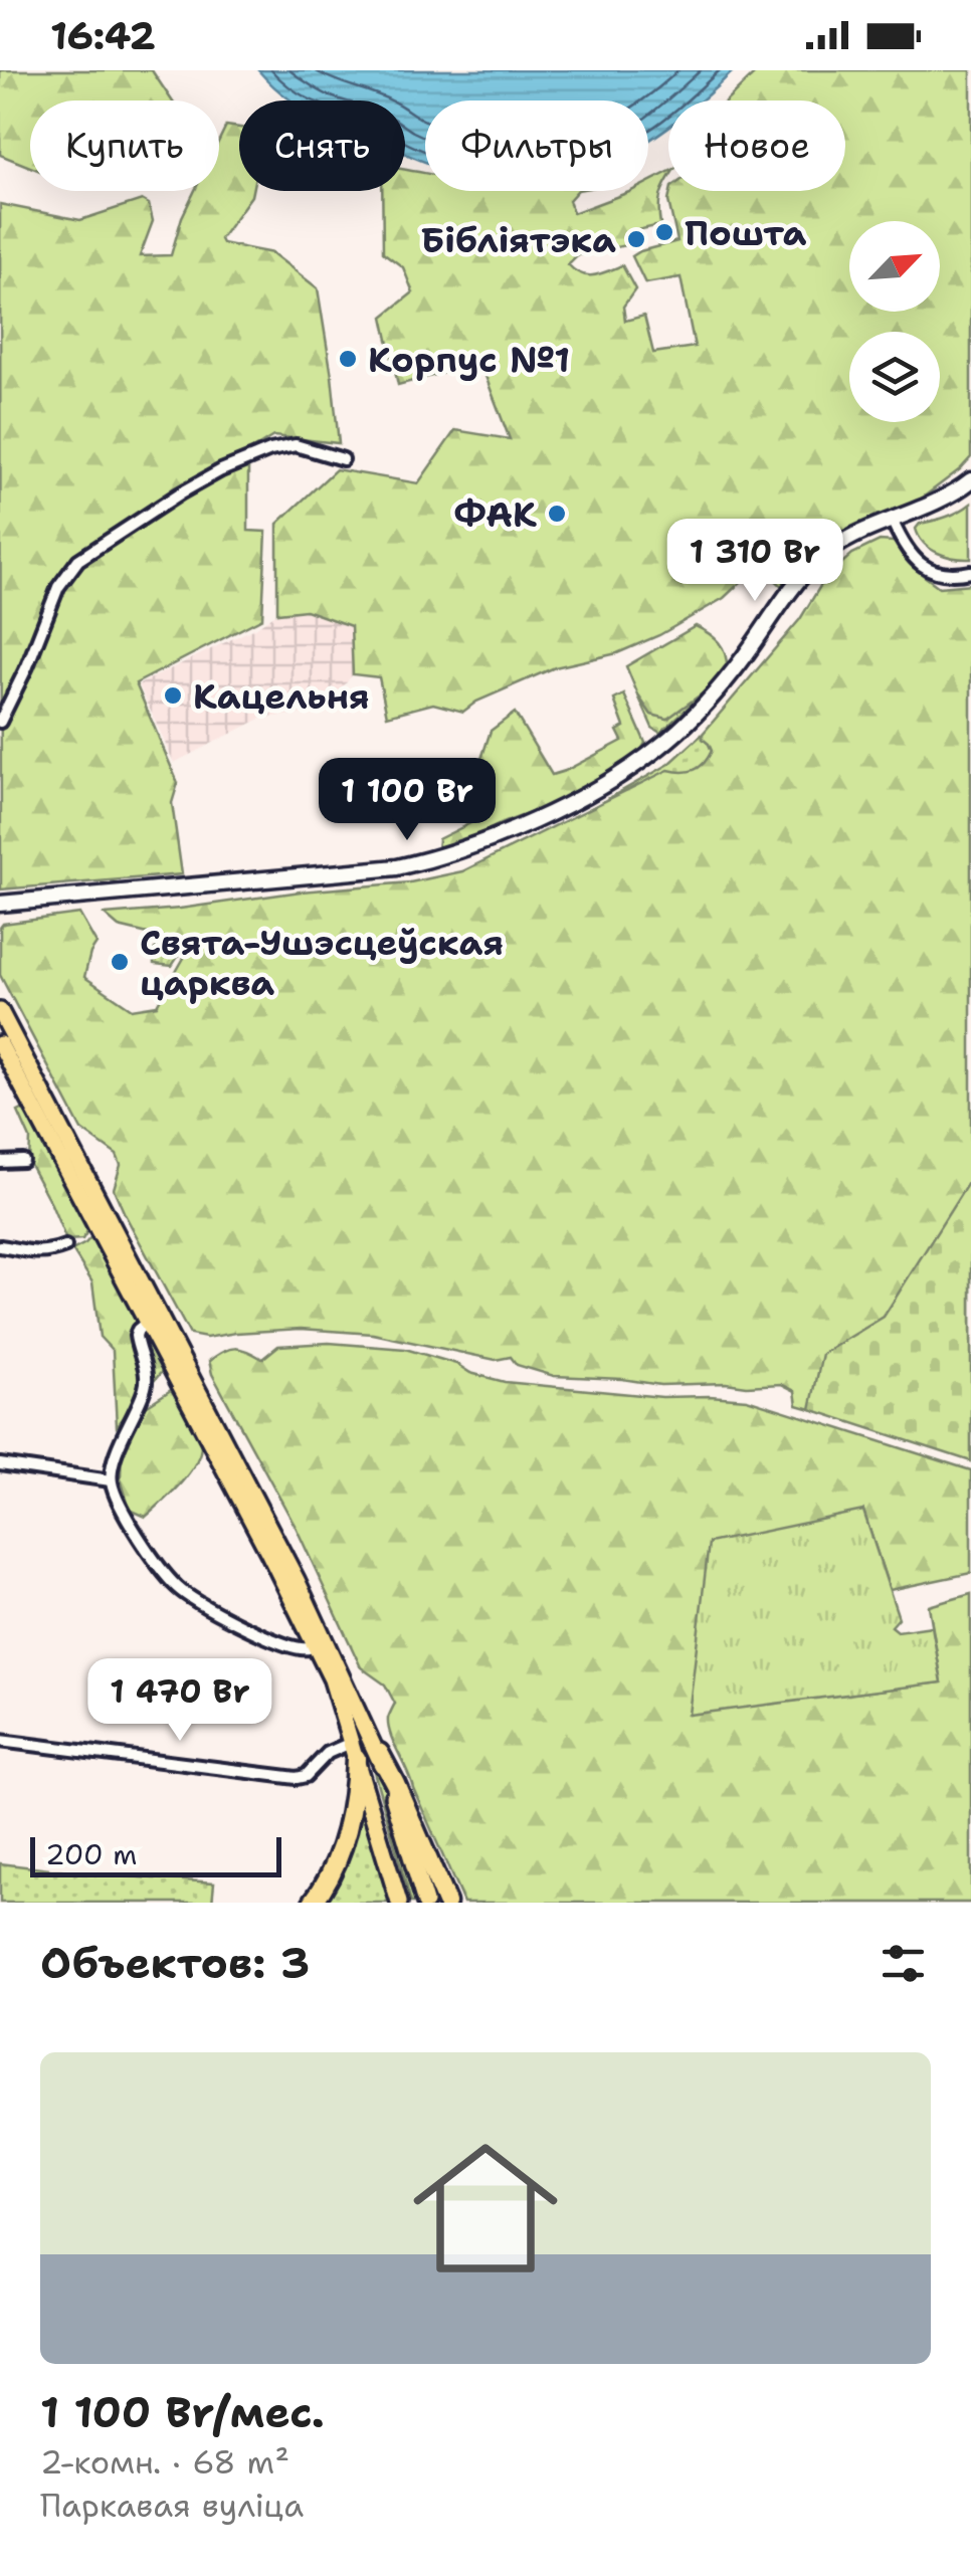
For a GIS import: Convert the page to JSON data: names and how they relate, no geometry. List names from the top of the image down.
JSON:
{
  "places": [
    "Пошта",
    "Бібліятэка",
    "Корпус №1",
    "ФАК",
    "Кацельня",
    "Свята-Ушэсцеўская царква"
  ],
  "scale_bar": "200 m",
  "north": "top right",
  "page": {
    "status": "16:42",
    "chip": [
      "Купить",
      "Снять",
      "Фильтры",
      "Новое"
    ],
    "price": ["1 310 Br", "1 100 Br", "1 470 Br"],
    "scale": "200 m",
    "heading": "Объектов: 3",
    "list": [
      {
        "name": "1 100 Br/мес.",
        "note": "2-комн. · 68 m² · Паркавая вуліца"
      }
    ]
  }
}
